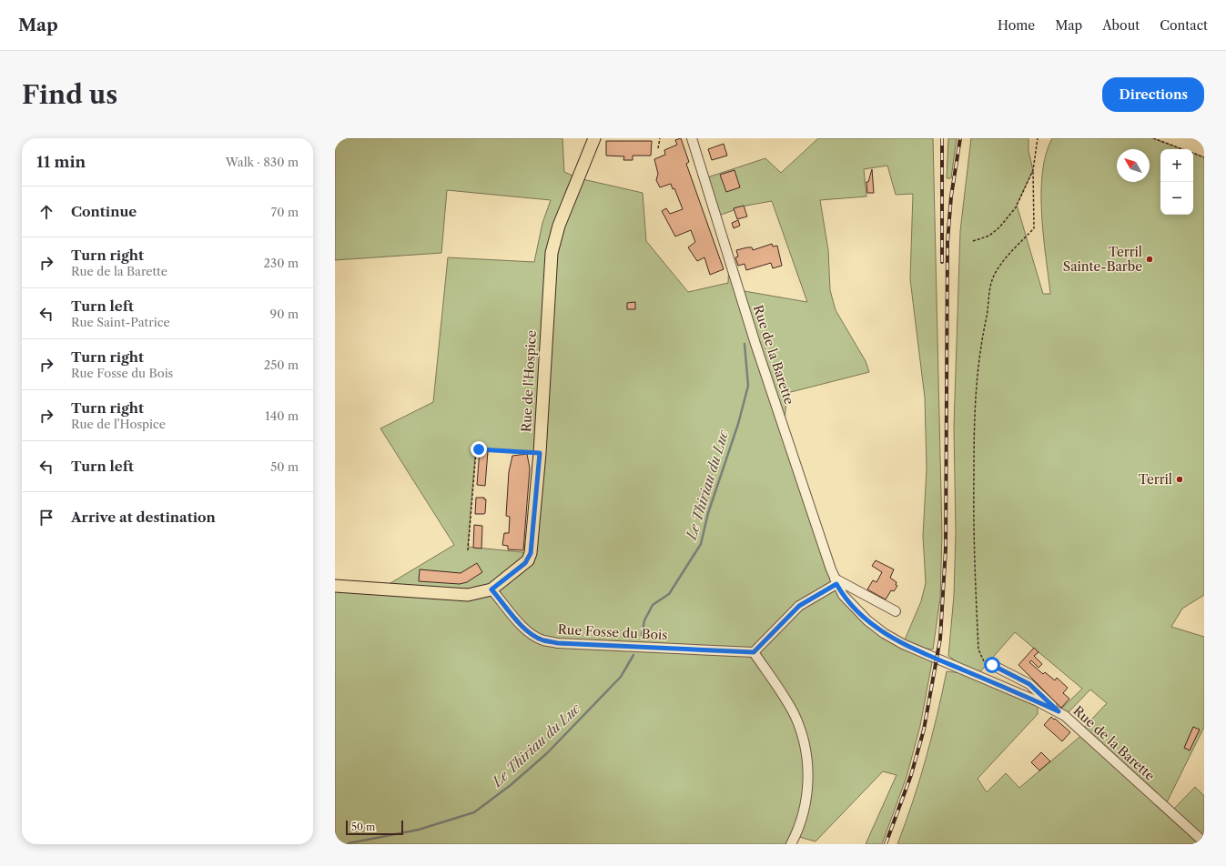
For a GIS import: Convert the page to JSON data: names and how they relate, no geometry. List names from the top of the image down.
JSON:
{
  "streets": {
    "main road": ["Rue de l'Hospice"],
    "street": ["Rue de la Barette", "Rue Fosse du Bois"]
  },
  "crossings": [
    ["Rue de l'Hospice", "Rue Fosse du Bois"]
  ],
  "water": ["Le Thiriau du Luc"],
  "places": ["Terril Sainte-Barbe", "Terril"],
  "scale_bar": "50 m",
  "north": "top left",
  "page": {
    "header": "Map",
    "nav": [
      "Home",
      "Map",
      "About",
      "Contact"
    ],
    "buttons": "Directions",
    "title": "Find us",
    "heading": ["11 min", "Walk · 830 m"],
    "map_buttons": ["+", "−"],
    "list": [
      ["Continue", "70 m"],
      ["Turn right", "Rue de la Barette", "230 m"],
      ["Turn left", "Rue Saint-Patrice", "90 m"],
      ["Turn right", "Rue Fosse du Bois", "250 m"],
      ["Turn right", "Rue de l'Hospice", "140 m"],
      ["Turn left", "50 m"],
      "Arrive at destination"
    ],
    "scale": "50 m"
  }
}
